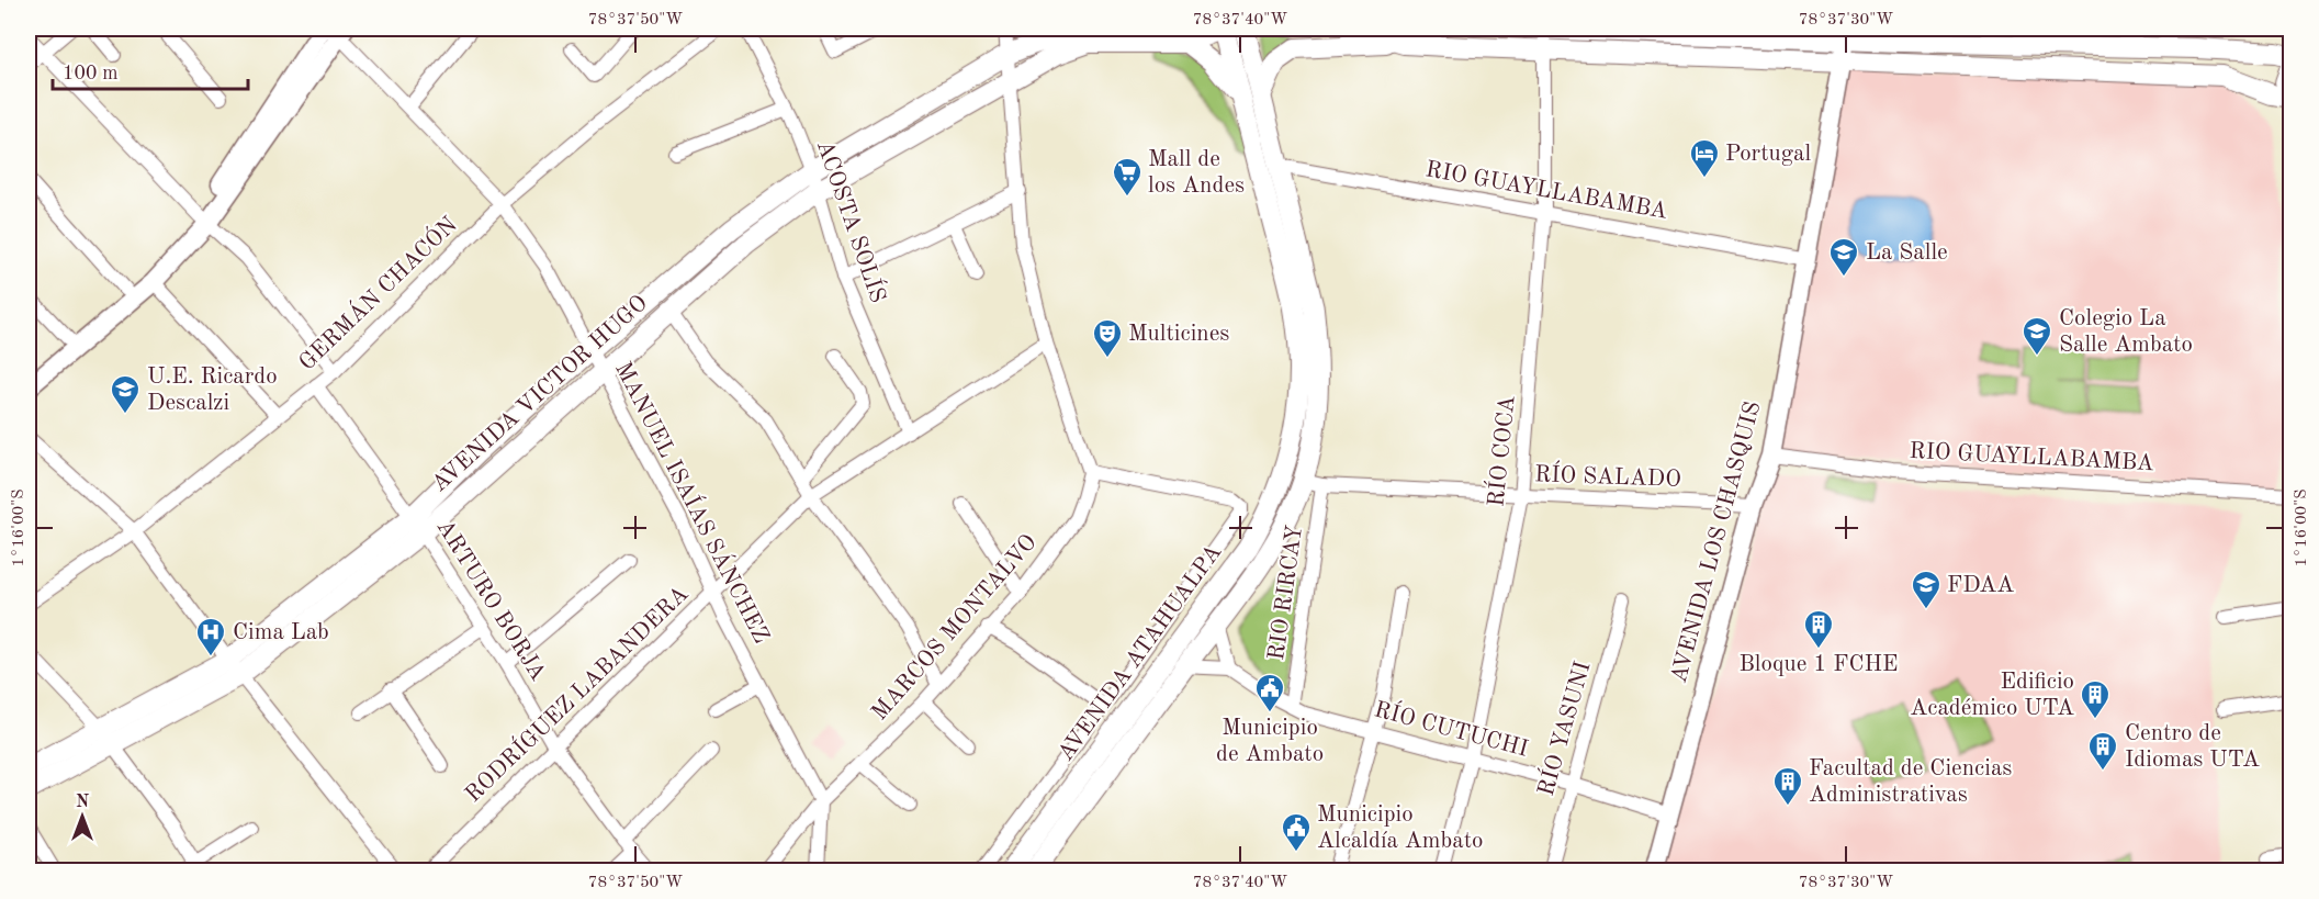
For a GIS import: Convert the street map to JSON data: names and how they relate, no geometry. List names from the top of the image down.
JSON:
{
  "streets": {
    "main road": ["AVENIDA VICTOR HUGO", "AVENIDA ATAHUALPA"],
    "street": [
      "RIO GUAYLLABAMBA",
      "ACOSTA SOLÍS",
      "GERMÁN CHACÓN",
      "RÍO COCA",
      "RÍO SALADO",
      "MANUEL ISAÍAS SÁNCHEZ",
      "AVENIDA LOS CHASQUIS",
      "RIO RIRCAY",
      "ARTURO BORJA",
      "MARCOS MONTALVO",
      "RODRÍGUEZ LABANDERA",
      "RÍO YASUNI",
      "RÍO CUTUCHI"
    ]
  },
  "crossings": [
    ["RIO GUAYLLABAMBA", "RÍO COCA"],
    ["RIO GUAYLLABAMBA", "AVENIDA LOS CHASQUIS"],
    ["RIO GUAYLLABAMBA", "AVENIDA ATAHUALPA"],
    ["ACOSTA SOLÍS", "AVENIDA VICTOR HUGO"],
    ["ACOSTA SOLÍS", "RODRÍGUEZ LABANDERA"],
    ["GERMÁN CHACÓN", "MANUEL ISAÍAS SÁNCHEZ"],
    ["GERMÁN CHACÓN", "ARTURO BORJA"],
    ["AVENIDA VICTOR HUGO", "MANUEL ISAÍAS SÁNCHEZ"],
    ["AVENIDA VICTOR HUGO", "ARTURO BORJA"],
    ["AVENIDA VICTOR HUGO", "AVENIDA ATAHUALPA"],
    ["RÍO COCA", "RÍO SALADO"],
    ["RÍO COCA", "RÍO CUTUCHI"],
    ["RÍO SALADO", "AVENIDA LOS CHASQUIS"],
    ["RÍO SALADO", "RIO RIRCAY"],
    ["RÍO SALADO", "AVENIDA ATAHUALPA"],
    ["MANUEL ISAÍAS SÁNCHEZ", "MARCOS MONTALVO"],
    ["MANUEL ISAÍAS SÁNCHEZ", "RODRÍGUEZ LABANDERA"],
    ["AVENIDA LOS CHASQUIS", "RÍO CUTUCHI"],
    ["RIO RIRCAY", "AVENIDA ATAHUALPA"],
    ["RIO RIRCAY", "RÍO CUTUCHI"],
    ["ARTURO BORJA", "RODRÍGUEZ LABANDERA"],
    ["AVENIDA ATAHUALPA", "RÍO CUTUCHI"],
    ["RÍO YASUNI", "RÍO CUTUCHI"]
  ],
  "places": {
    "hotel": ["Portugal"],
    "supermarket": ["Mall de los Andes"],
    "school or university": [
      "La Salle",
      "Colegio La Salle Ambato",
      "U.E. Ricardo Descalzi",
      "FDAA"
    ],
    "theatre": ["Multicines"],
    "building": [
      "Bloque 1 FCHE",
      "Edificio Académico UTA",
      "Centro de Idiomas UTA",
      "Facultad de Ciencias Administrativas"
    ],
    "hospital": ["Cima Lab"],
    "public building": ["Municipio de Ambato", "Municipio Alcaldía Ambato"]
  },
  "scale_bar": "100 m",
  "north": "top",
  "coordinates": [
    "78°37'50\"W",
    "78°37'40\"W",
    "78°37'30\"W",
    "1°16'00\"S"
  ]
}
